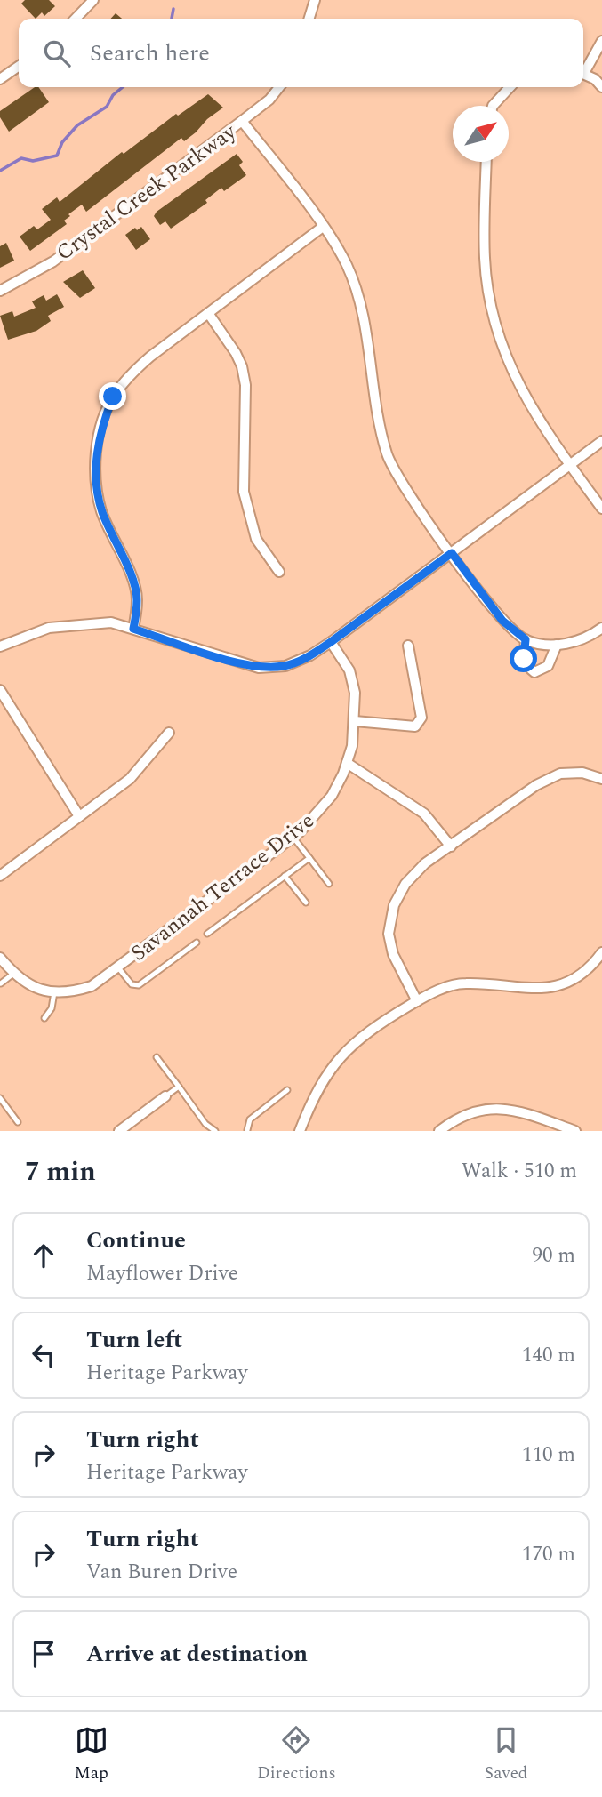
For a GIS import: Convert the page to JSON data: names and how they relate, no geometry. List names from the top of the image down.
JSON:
{
  "streets": {
    "street": ["Crystal Creek Parkway", "Savannah Terrace Drive"]
  },
  "north": "top right",
  "page": {
    "search": "Search here",
    "heading": ["7 min", "Walk · 510 m"],
    "list": [
      ["Continue", "Mayflower Drive", "90 m"],
      ["Turn left", "Heritage Parkway", "140 m"],
      ["Turn right", "Heritage Parkway", "110 m"],
      ["Turn right", "Van Buren Drive", "170 m"],
      "Arrive at destination"
    ],
    "nav": ["Map", "Directions", "Saved"]
  }
}
